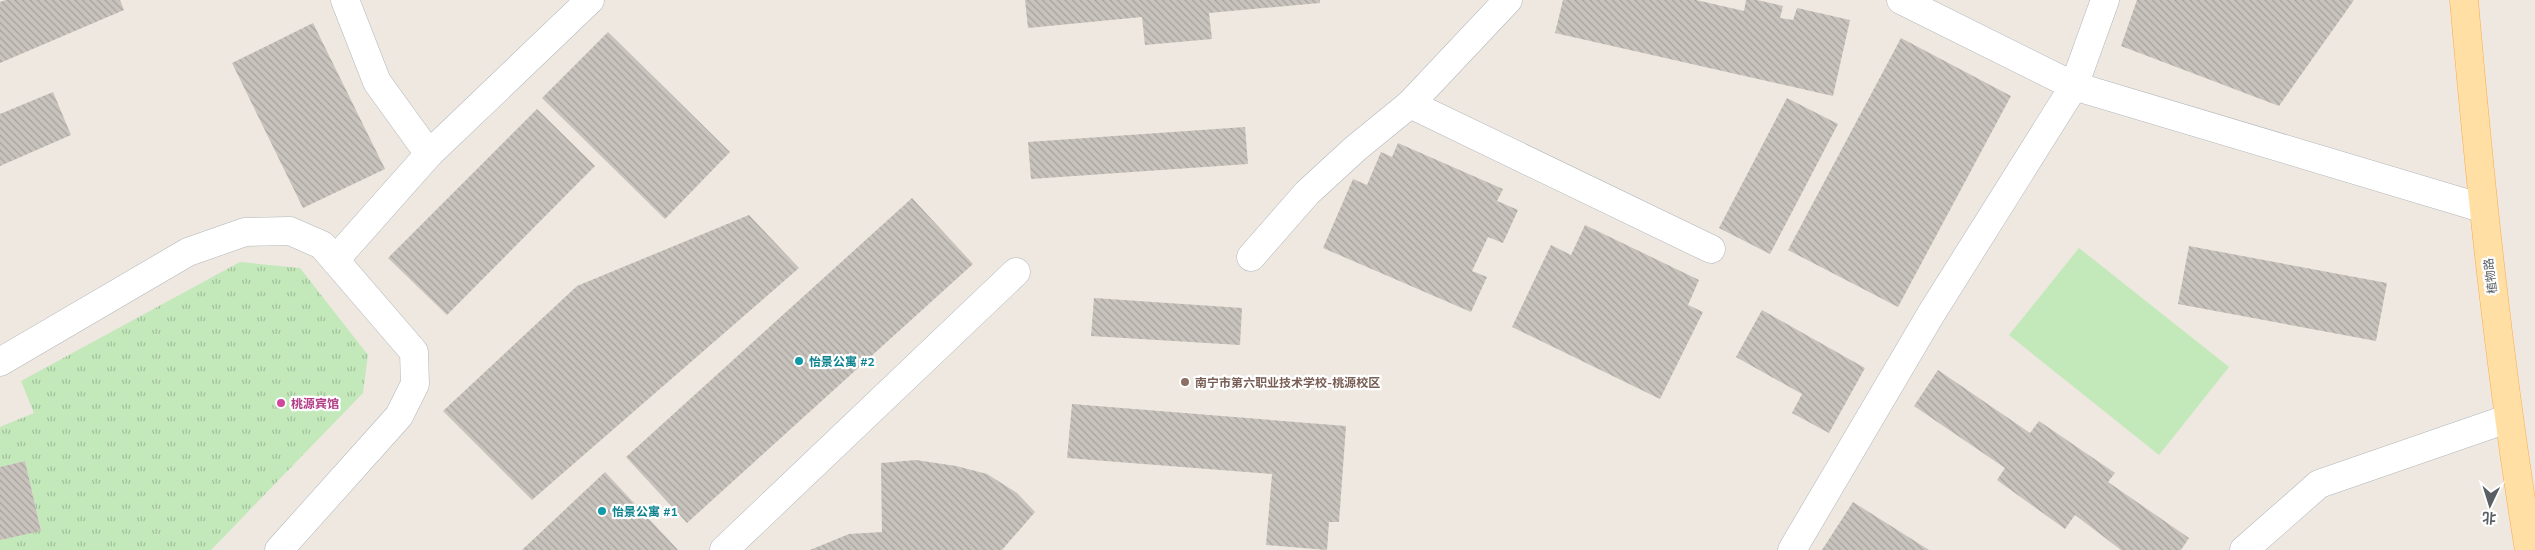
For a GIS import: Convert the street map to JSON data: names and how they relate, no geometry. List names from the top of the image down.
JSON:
{
  "streets": {
    "main road": ["植物路"]
  },
  "places": [
    "怡景公寓 #2",
    "南宁市第六职业技术学校-桃源校区",
    "桃源宾馆",
    "怡景公寓 #1"
  ],
  "north": "bottom"
}
